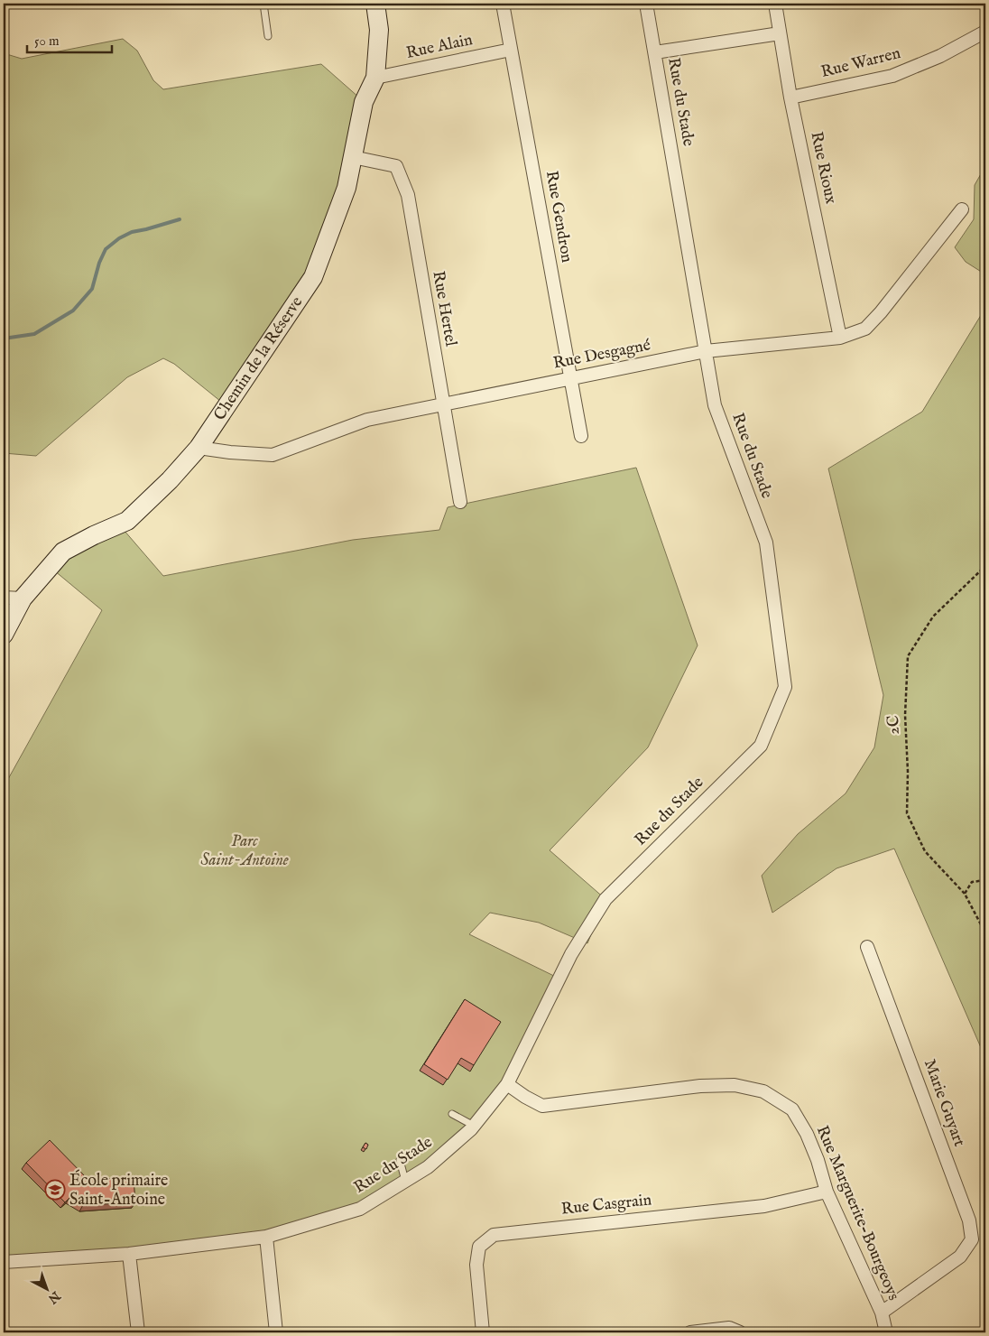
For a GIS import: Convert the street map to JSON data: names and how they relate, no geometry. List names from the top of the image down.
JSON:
{
  "streets": {
    "street": [
      "Rue Alain",
      "Rue Warren",
      "Rue du Stade",
      "Rue Rioux",
      "Rue Gendron",
      "Rue Hertel",
      "Rue Desgagné",
      "Chemin de la Réserve",
      "Marie Guyart",
      "Rue Casgrain",
      "Rue Marguerite-Bourgeoys"
    ],
    "path": ["2C"]
  },
  "crossings": [
    ["Rue Alain", "Rue Gendron"],
    ["Rue Alain", "Chemin de la Réserve"],
    ["Rue Warren", "Rue Rioux"],
    ["Rue du Stade", "Rue Desgagné"],
    ["Rue du Stade", "Rue Marguerite-Bourgeoys"],
    ["Rue Rioux", "Rue Desgagné"],
    ["Rue Gendron", "Rue Desgagné"],
    ["Rue Hertel", "Rue Desgagné"],
    ["Rue Hertel", "Chemin de la Réserve"],
    ["Rue Desgagné", "Chemin de la Réserve"],
    ["Marie Guyart", "Rue Marguerite-Bourgeoys"],
    ["Rue Casgrain", "Rue Marguerite-Bourgeoys"]
  ],
  "parks": ["Parc Saint-Antoine"],
  "places": {
    "school or university": ["École primaire Saint-Antoine"]
  },
  "scale_bar": "50 m",
  "north": "bottom right"
}
